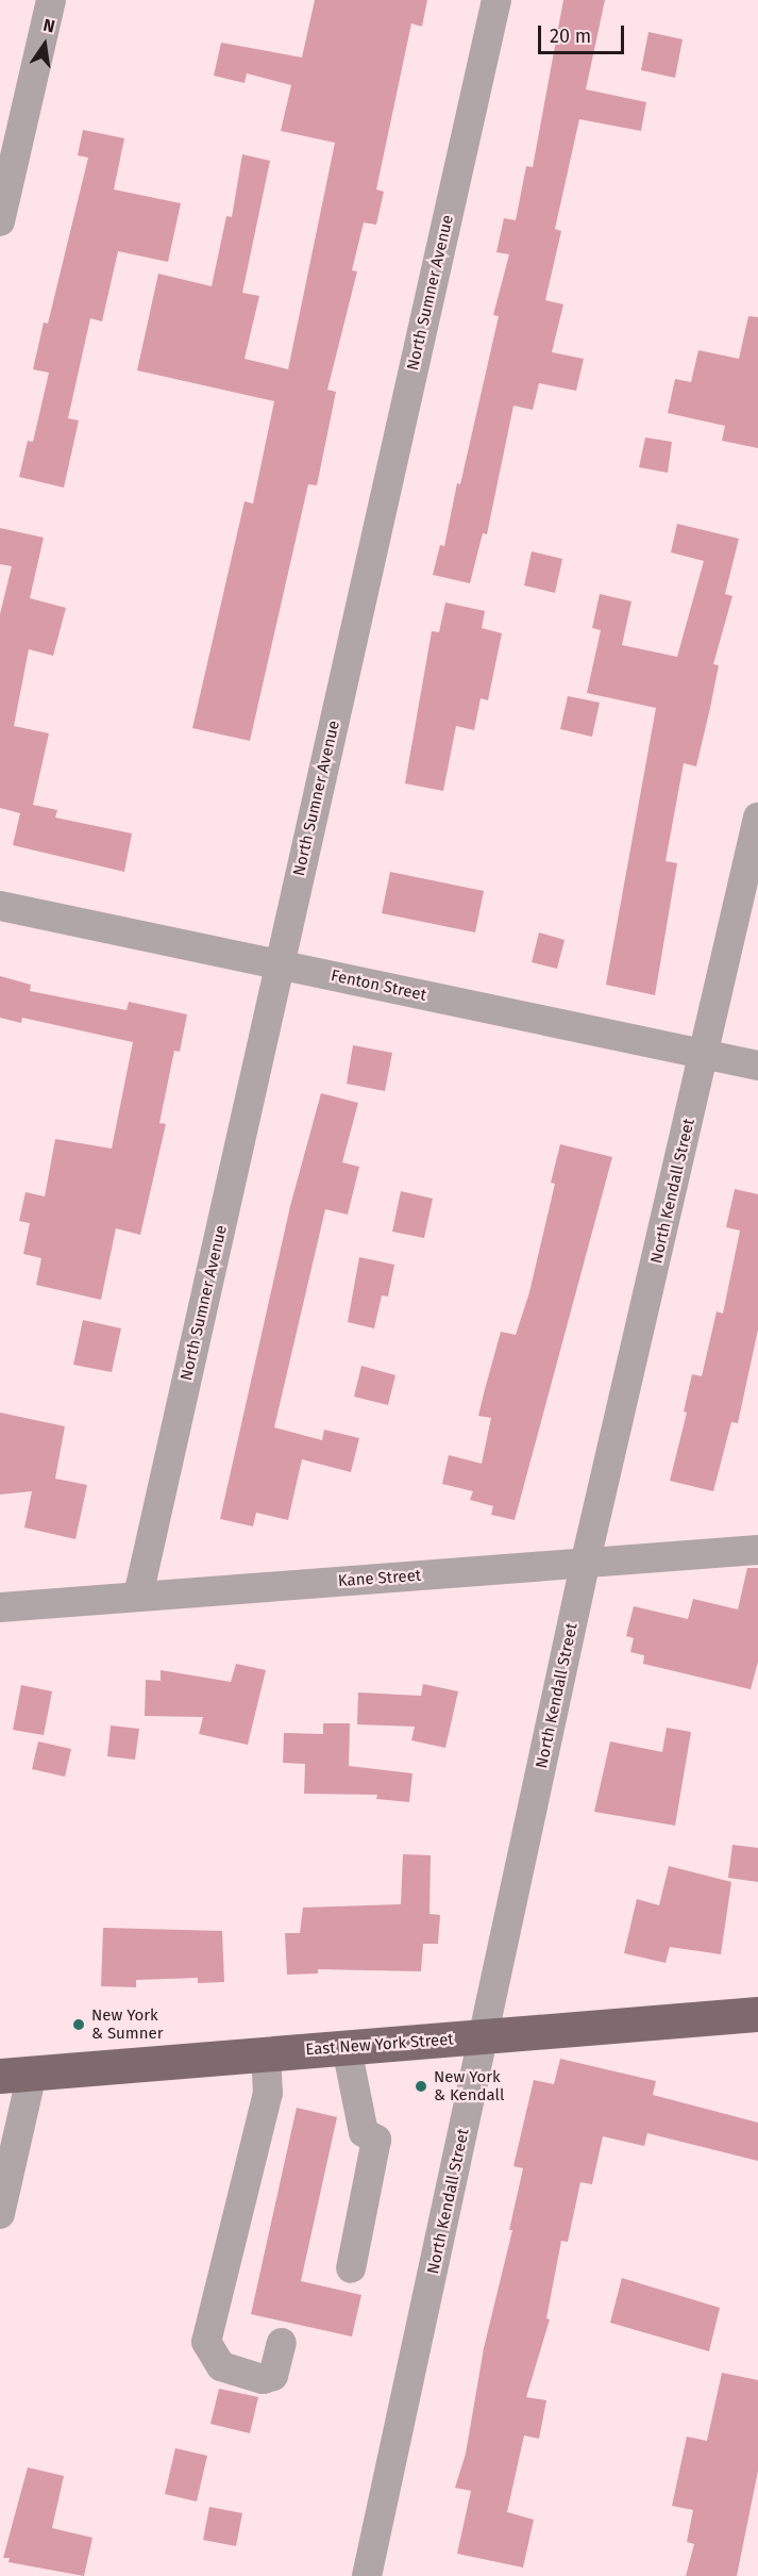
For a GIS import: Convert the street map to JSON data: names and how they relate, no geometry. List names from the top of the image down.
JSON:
{
  "streets": {
    "main road": ["East New York Street"],
    "street": [
      "North Sumner Avenue",
      "Fenton Street",
      "North Kendall Street",
      "Kane Street"
    ]
  },
  "crossings": [
    ["North Sumner Avenue", "Fenton Street"],
    ["North Sumner Avenue", "Kane Street"],
    ["Fenton Street", "North Kendall Street"],
    ["North Kendall Street", "Kane Street"],
    ["North Kendall Street", "East New York Street"]
  ],
  "places": ["New York & Sumner", "New York & Kendall"],
  "scale_bar": "20 m",
  "north": "top"
}
